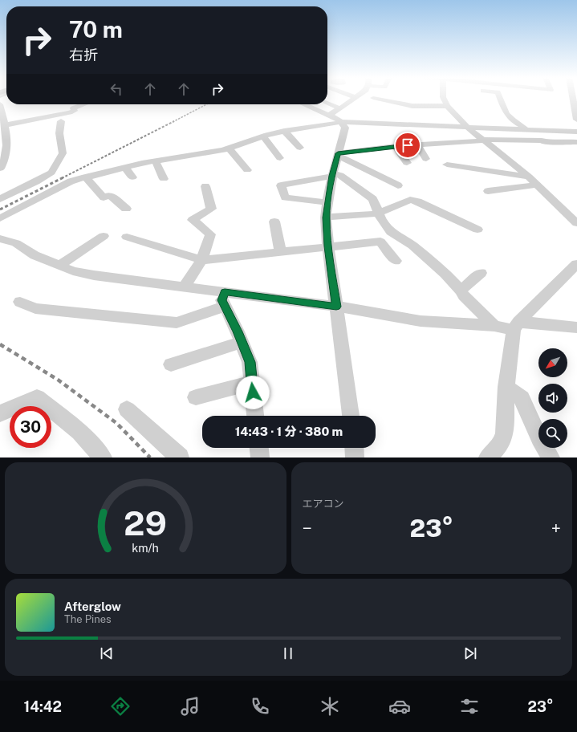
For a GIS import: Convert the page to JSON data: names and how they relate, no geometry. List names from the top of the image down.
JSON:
{
  "north": "bottom left",
  "page": {
    "turn": ["70 m", "右折"],
    "limit": "30",
    "trip": "14:43 · 1 分 · 380 m",
    "tile": "エアコン",
    "heat": ["−", "23°", "+"],
    "song": ["Afterglow", "The Pines"],
    "tabs": ["14:42", "23°"],
    "gauge": ["29", "km/h"]
  }
}
